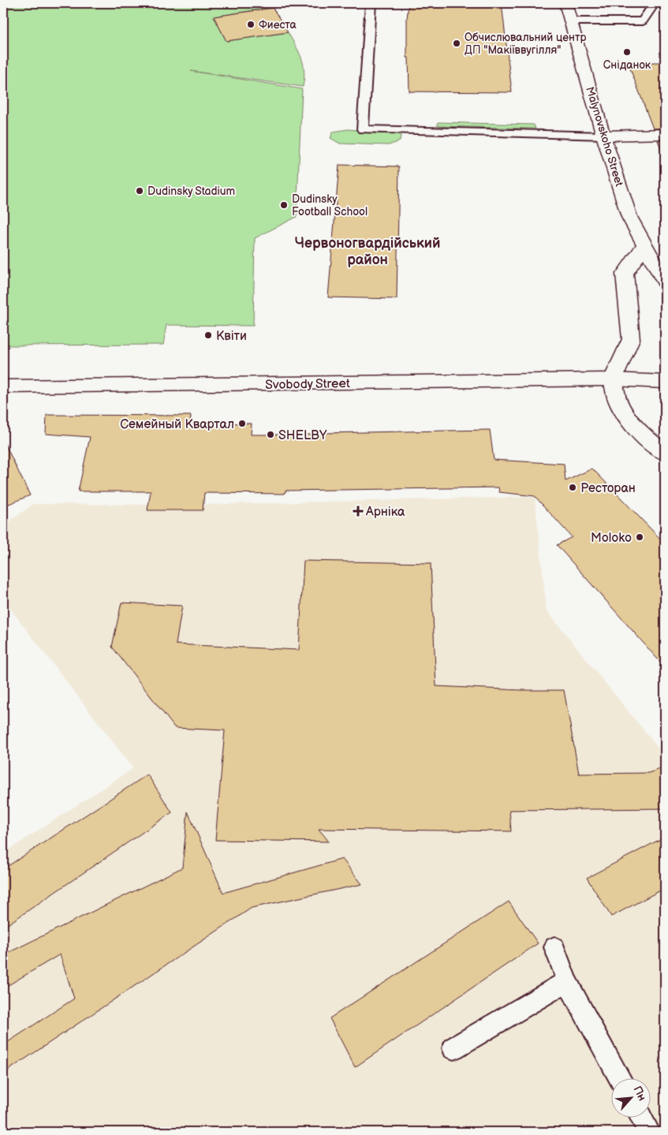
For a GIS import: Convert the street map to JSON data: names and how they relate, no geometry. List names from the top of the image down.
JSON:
{
  "streets": {
    "street": ["Malynovskoho Street", "Svobody Street"]
  },
  "districts": ["Червоногвардійський район"],
  "places": {
    "other": [
      "Фиеста",
      "Обчислювальний центр ДП \"Макіїввугілля\"",
      "Сніданок",
      "Dudinsky Stadium",
      "Dudinsky Football School",
      "Квіти",
      "Семейный Квартал",
      "SHELBY",
      "Ресторан",
      "Moloko"
    ],
    "health": ["Арніка"]
  },
  "north": "top right"
}
